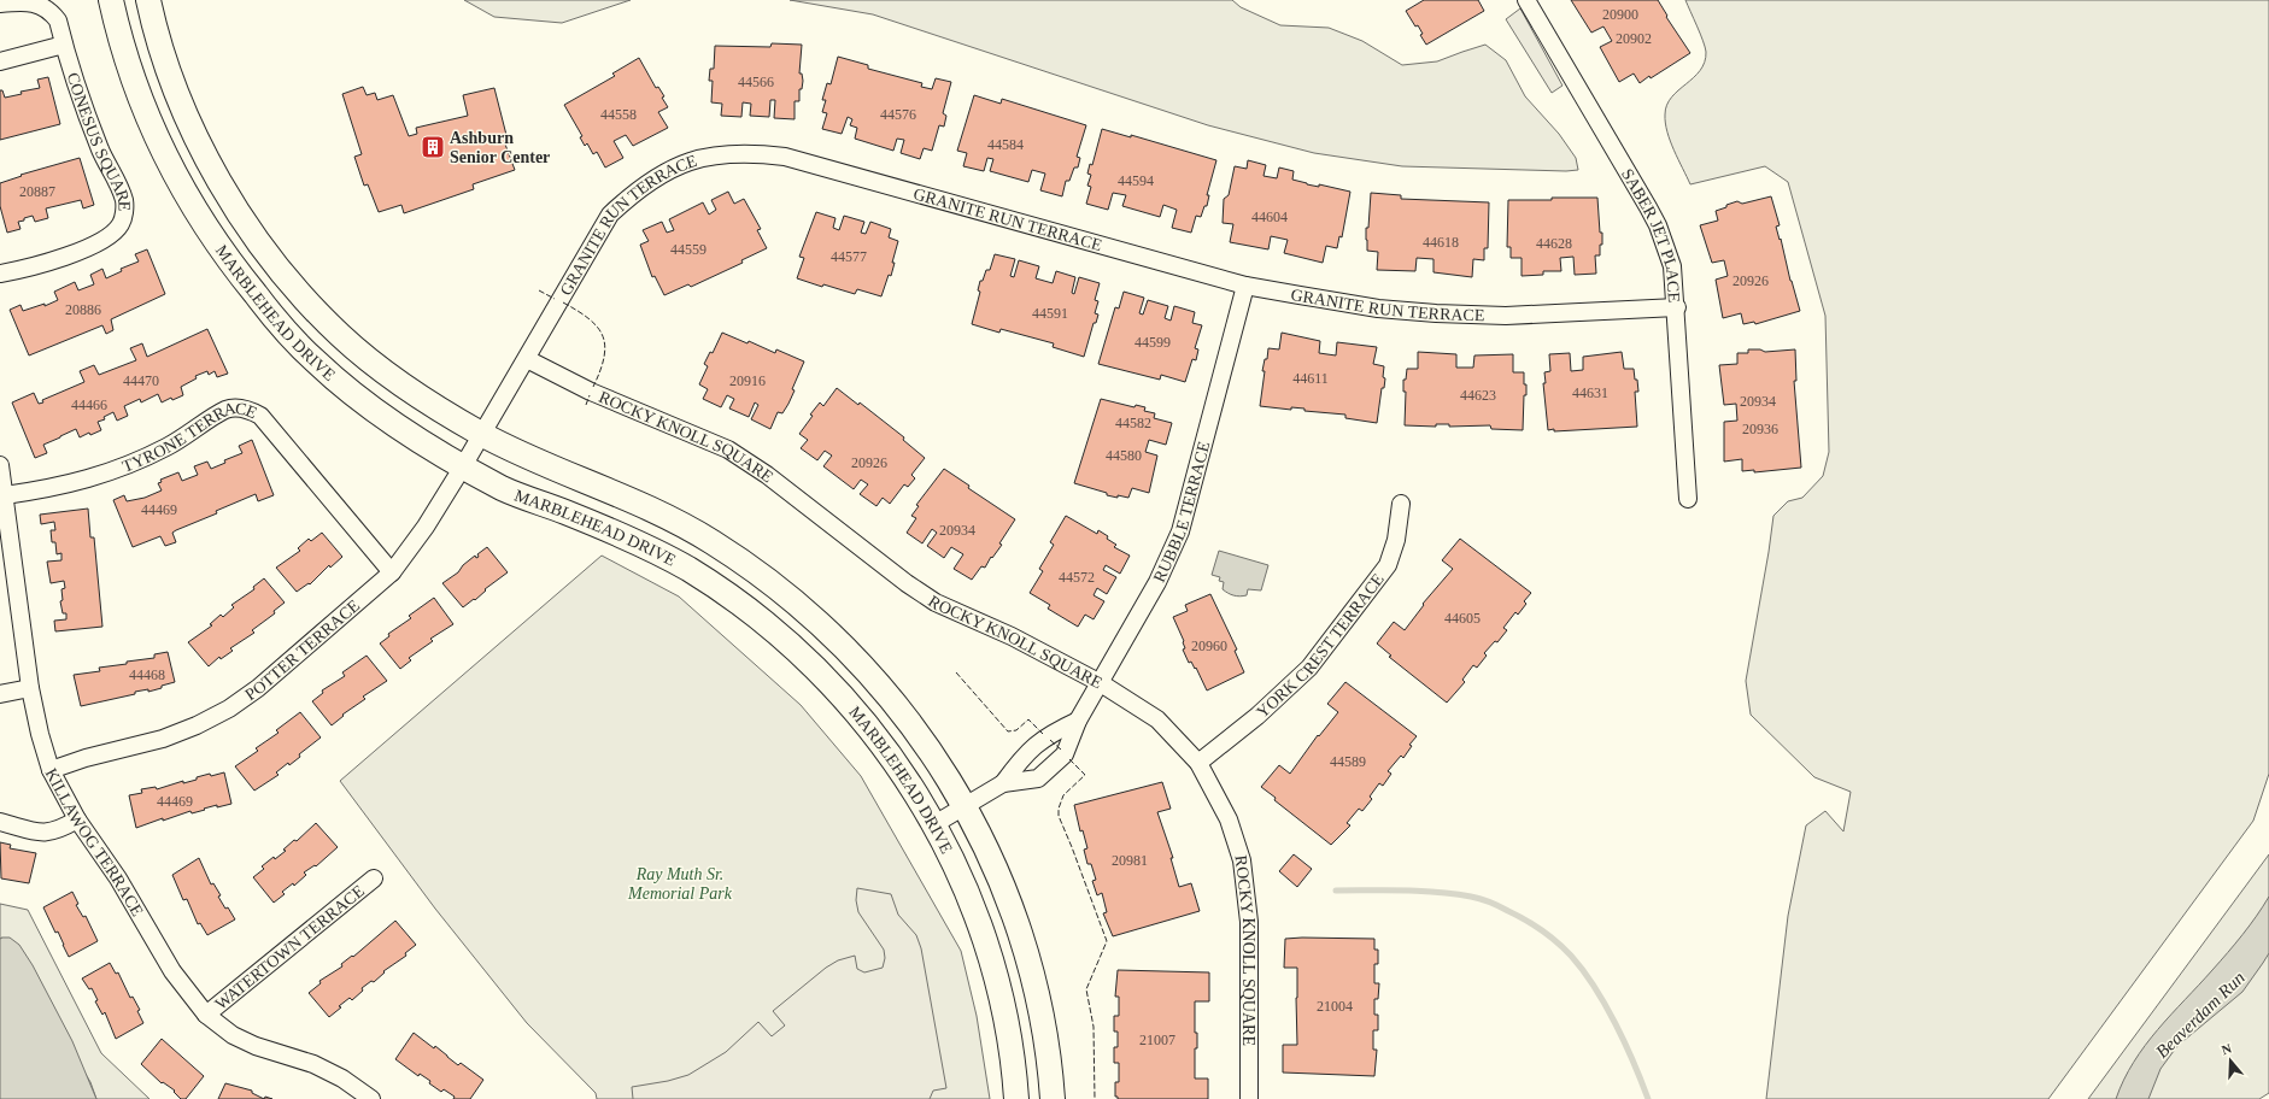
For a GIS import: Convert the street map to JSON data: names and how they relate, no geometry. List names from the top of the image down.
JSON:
{
  "streets": {
    "street": [
      "CONESUS SQUARE",
      "GRANITE RUN TERRACE",
      "SABER JET PLACE",
      "MARBLEHEAD DRIVE",
      "ROCKY KNOLL SQUARE",
      "TYRONE TERRACE",
      "RUBBLE TERRACE",
      "YORK CREST TERRACE",
      "POTTER TERRACE",
      "KILLAWOG TERRACE",
      "WATERTOWN TERRACE"
    ]
  },
  "crossings": [
    ["GRANITE RUN TERRACE", "SABER JET PLACE"],
    ["GRANITE RUN TERRACE", "MARBLEHEAD DRIVE"],
    ["GRANITE RUN TERRACE", "ROCKY KNOLL SQUARE"],
    ["GRANITE RUN TERRACE", "RUBBLE TERRACE"],
    ["GRANITE RUN TERRACE", "POTTER TERRACE"],
    ["MARBLEHEAD DRIVE", "RUBBLE TERRACE"],
    ["MARBLEHEAD DRIVE", "POTTER TERRACE"],
    ["ROCKY KNOLL SQUARE", "RUBBLE TERRACE"],
    ["ROCKY KNOLL SQUARE", "YORK CREST TERRACE"],
    ["TYRONE TERRACE", "POTTER TERRACE"],
    ["TYRONE TERRACE", "KILLAWOG TERRACE"],
    ["POTTER TERRACE", "KILLAWOG TERRACE"],
    ["KILLAWOG TERRACE", "WATERTOWN TERRACE"]
  ],
  "water": ["Beaverdam Run"],
  "parks": ["Ray Muth Sr. Memorial Park"],
  "places": {
    "building": ["Ashburn Senior Center"]
  },
  "house_numbers": [
    "20900",
    "20902",
    "44566",
    "44558",
    "44576",
    "44584",
    "44594",
    "20887",
    "44604",
    "44618",
    "44628",
    "44559",
    "44577",
    "20926",
    "20886",
    "44591",
    "44599",
    "44611",
    "44470",
    "20916",
    "44631",
    "44623",
    "20934",
    "44466",
    "44582",
    "20936",
    "44580",
    "20926",
    "44469",
    "20934",
    "44572",
    "44605",
    "20960",
    "44468",
    "44589",
    "44469",
    "20981",
    "21004",
    "21007"
  ],
  "north": "top"
}
